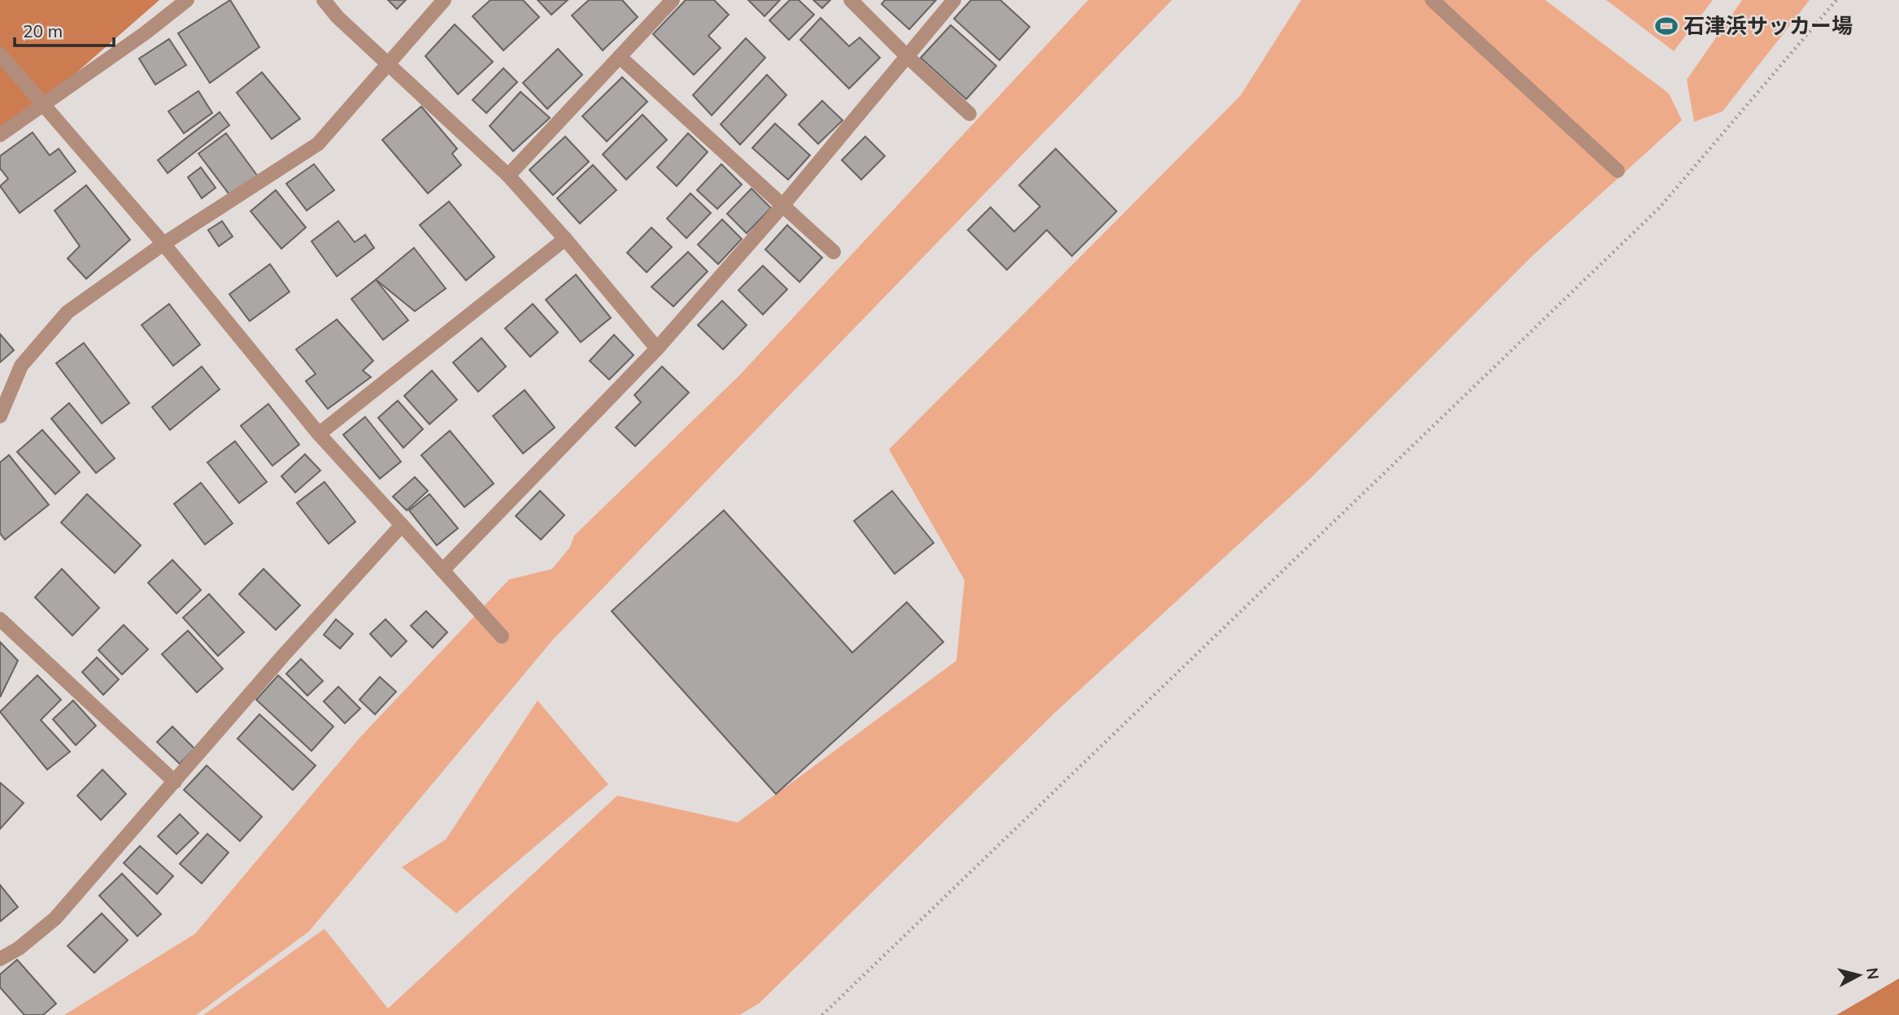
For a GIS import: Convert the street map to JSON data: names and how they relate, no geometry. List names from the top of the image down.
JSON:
{
  "places": {
    "sports": ["石津浜サッカー場"]
  },
  "scale_bar": "20 m",
  "north": "right"
}
